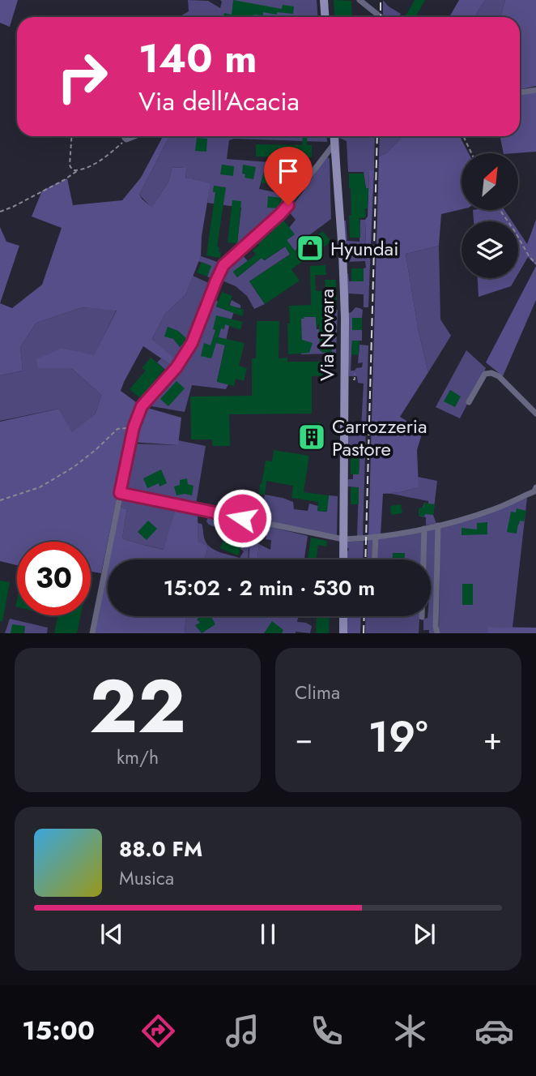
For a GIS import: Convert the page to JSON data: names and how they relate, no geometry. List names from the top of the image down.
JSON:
{
  "streets": {
    "main road": ["Via Novara"]
  },
  "places": {
    "shop": ["Hyundai"],
    "building": ["Carrozzeria Pastore"]
  },
  "north": "top right",
  "page": {
    "turn": ["140 m", "Via dell'Acacia"],
    "limit": "30",
    "trip": "15:02 · 2 min · 530 m",
    "tile": [
      ["22", "km/h"],
      "Clima"
    ],
    "heat": ["−", "19°", "+"],
    "song": ["88.0 FM", "Musica"],
    "tabs": "15:00"
  }
}
